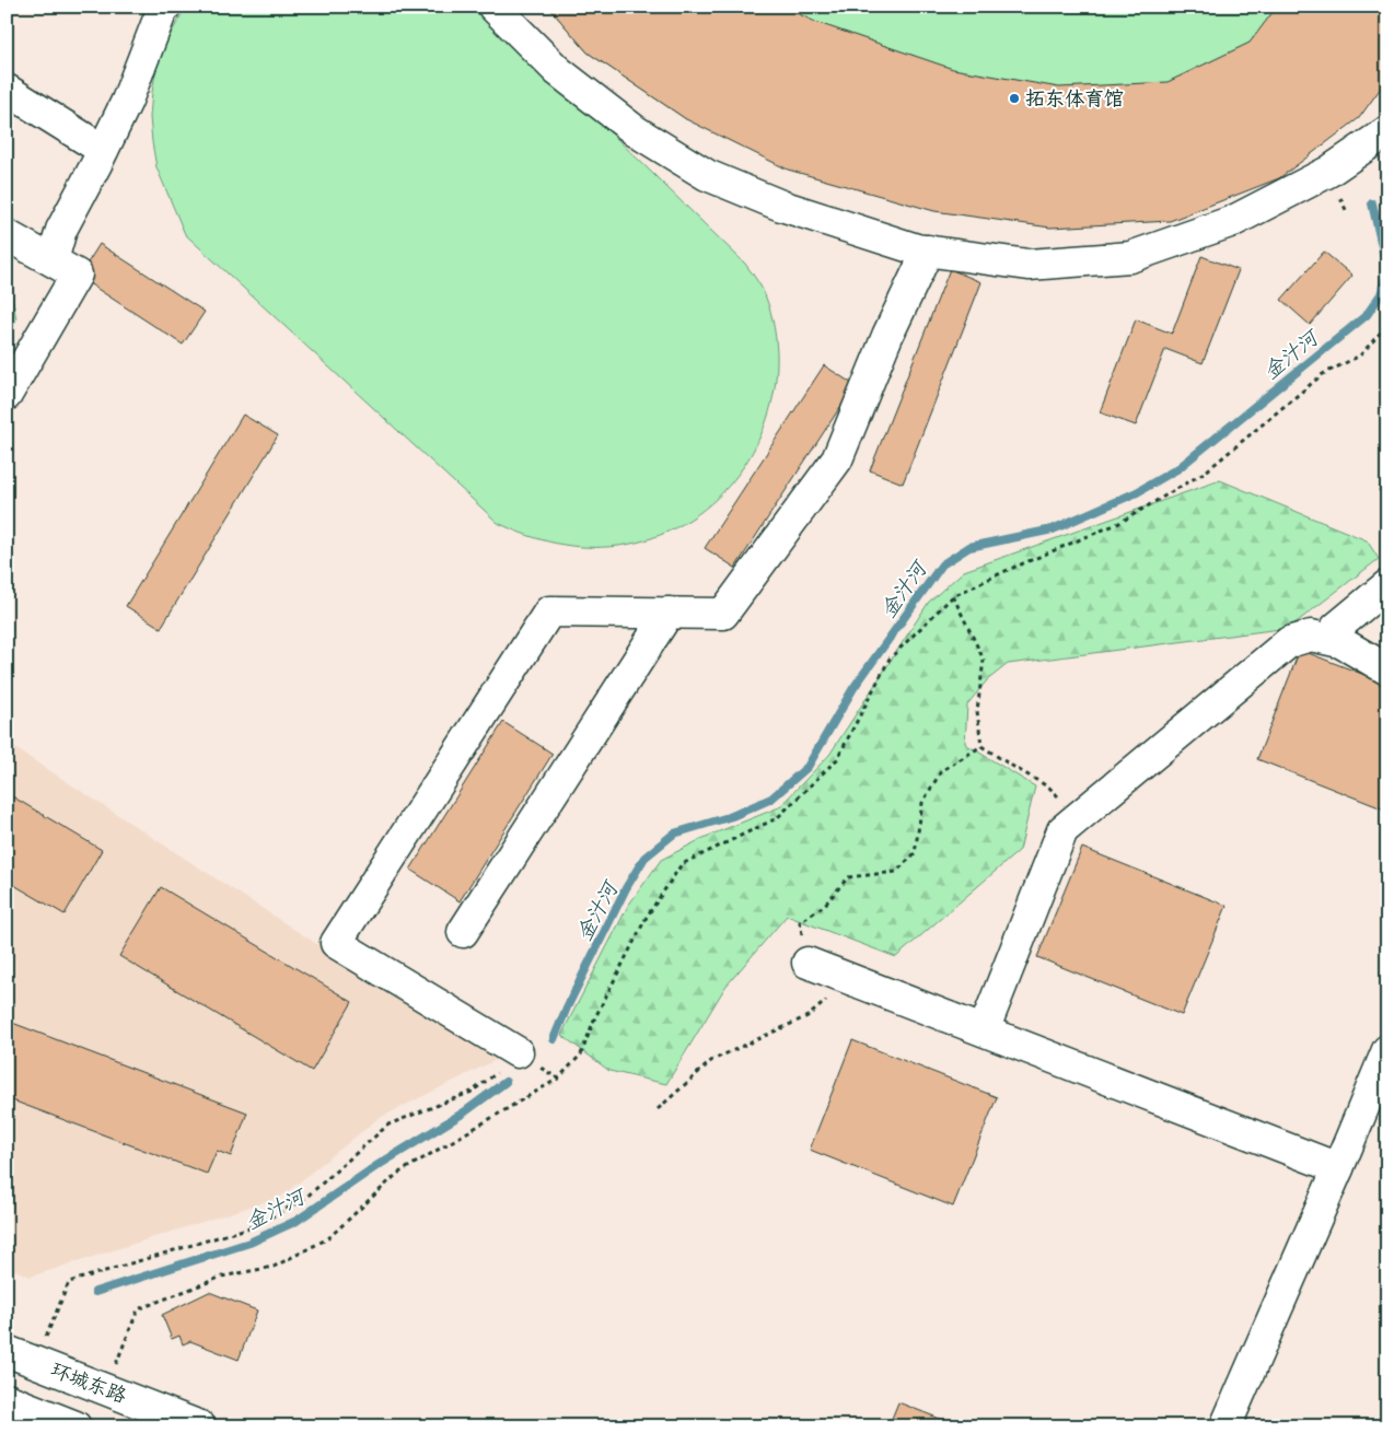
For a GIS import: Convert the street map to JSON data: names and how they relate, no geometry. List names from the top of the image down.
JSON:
{
  "streets": {
    "street": ["环城东路"]
  },
  "water": ["金汁河"],
  "places": ["拓东体育馆"]
}
